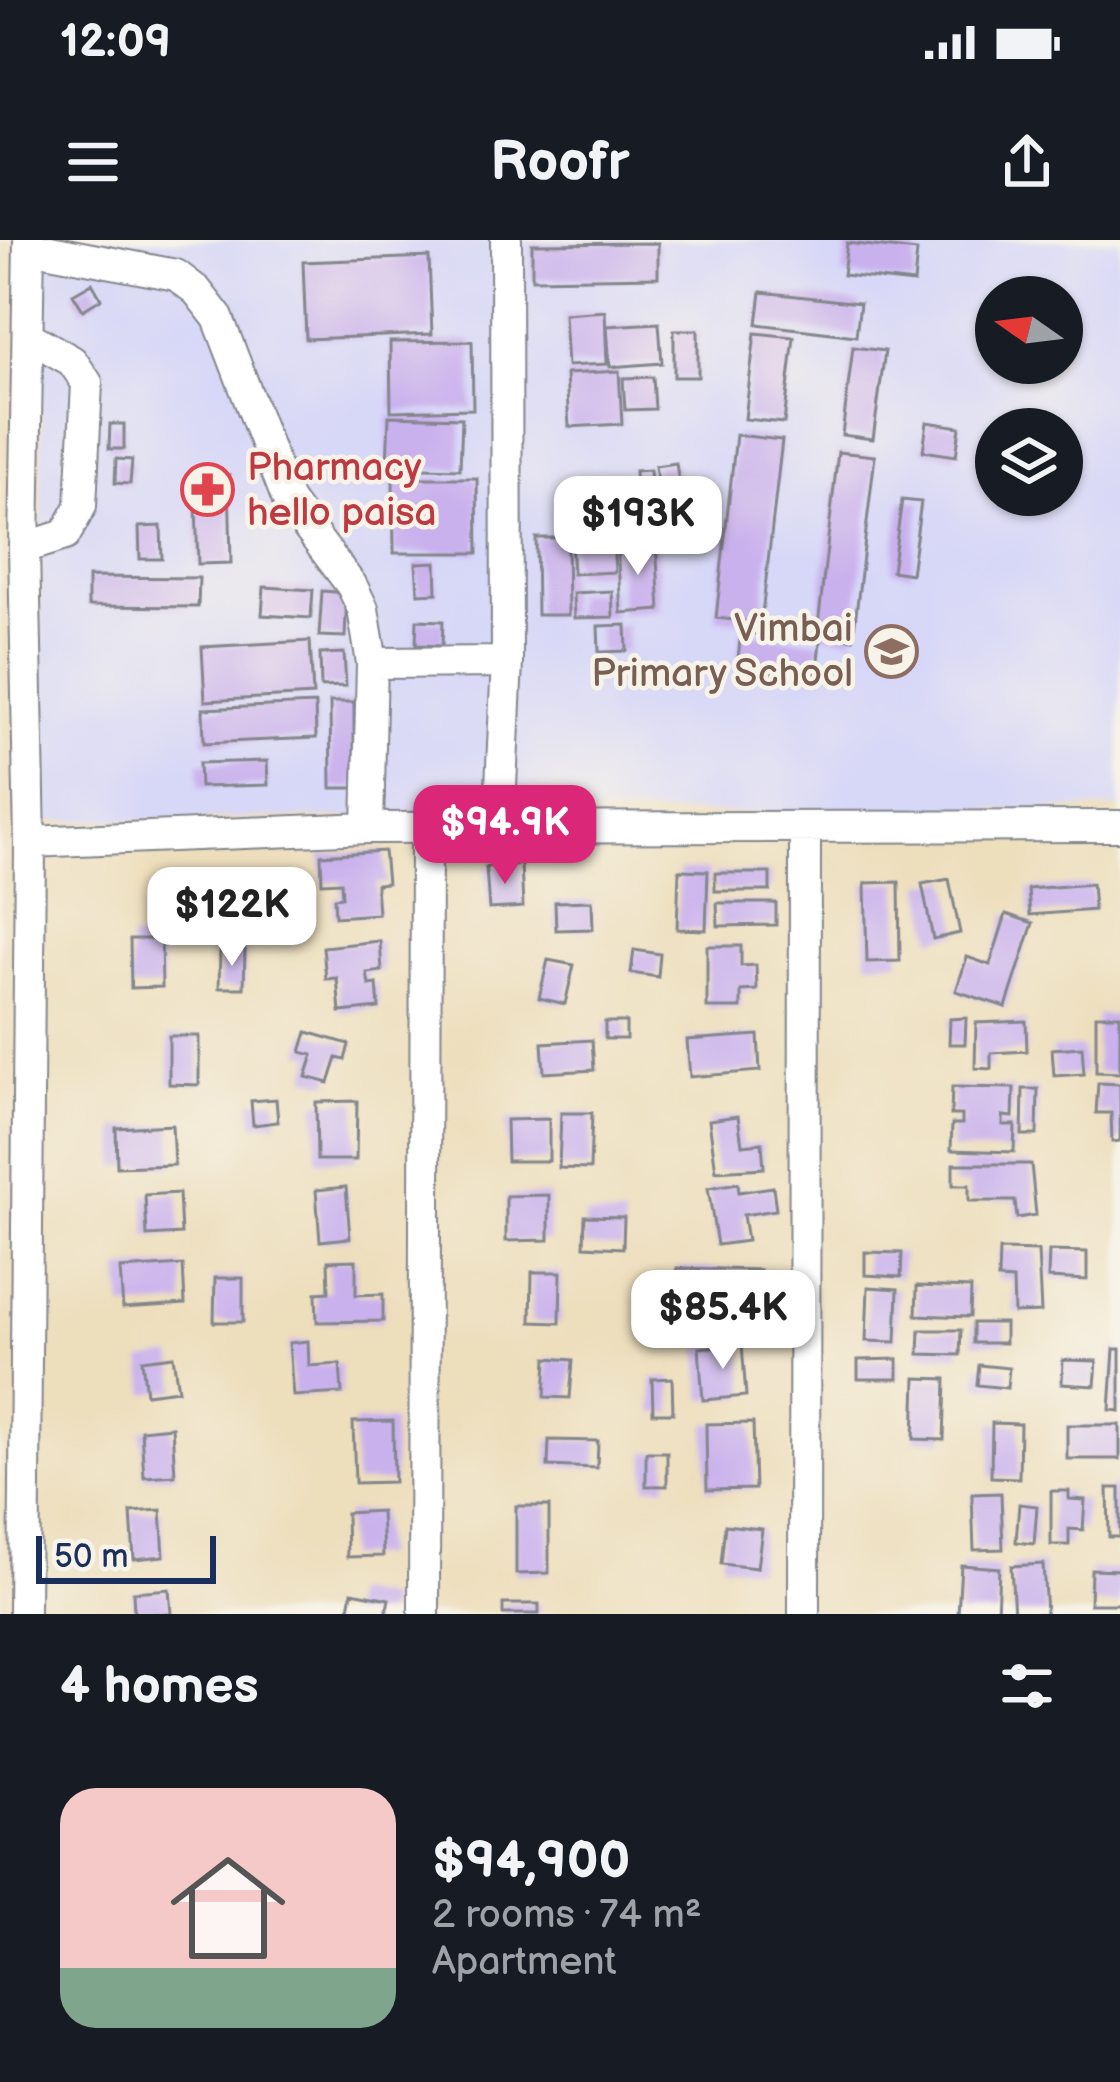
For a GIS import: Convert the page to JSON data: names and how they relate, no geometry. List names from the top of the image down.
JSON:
{
  "places": {
    "pharmacy": ["Pharmacy hello paisa"],
    "school or university": ["Vimbai Primary School"]
  },
  "scale_bar": "50 m",
  "north": "left",
  "page": {
    "status": "12:09",
    "header": "Roofr",
    "price": [
      "$193K",
      "$94.9K",
      "$122K",
      "$85.4K"
    ],
    "scale": "50 m",
    "heading": "4 homes",
    "list": [
      {
        "name": "$94,900",
        "note": "2 rooms · 74 m² · Apartment"
      }
    ]
  }
}
